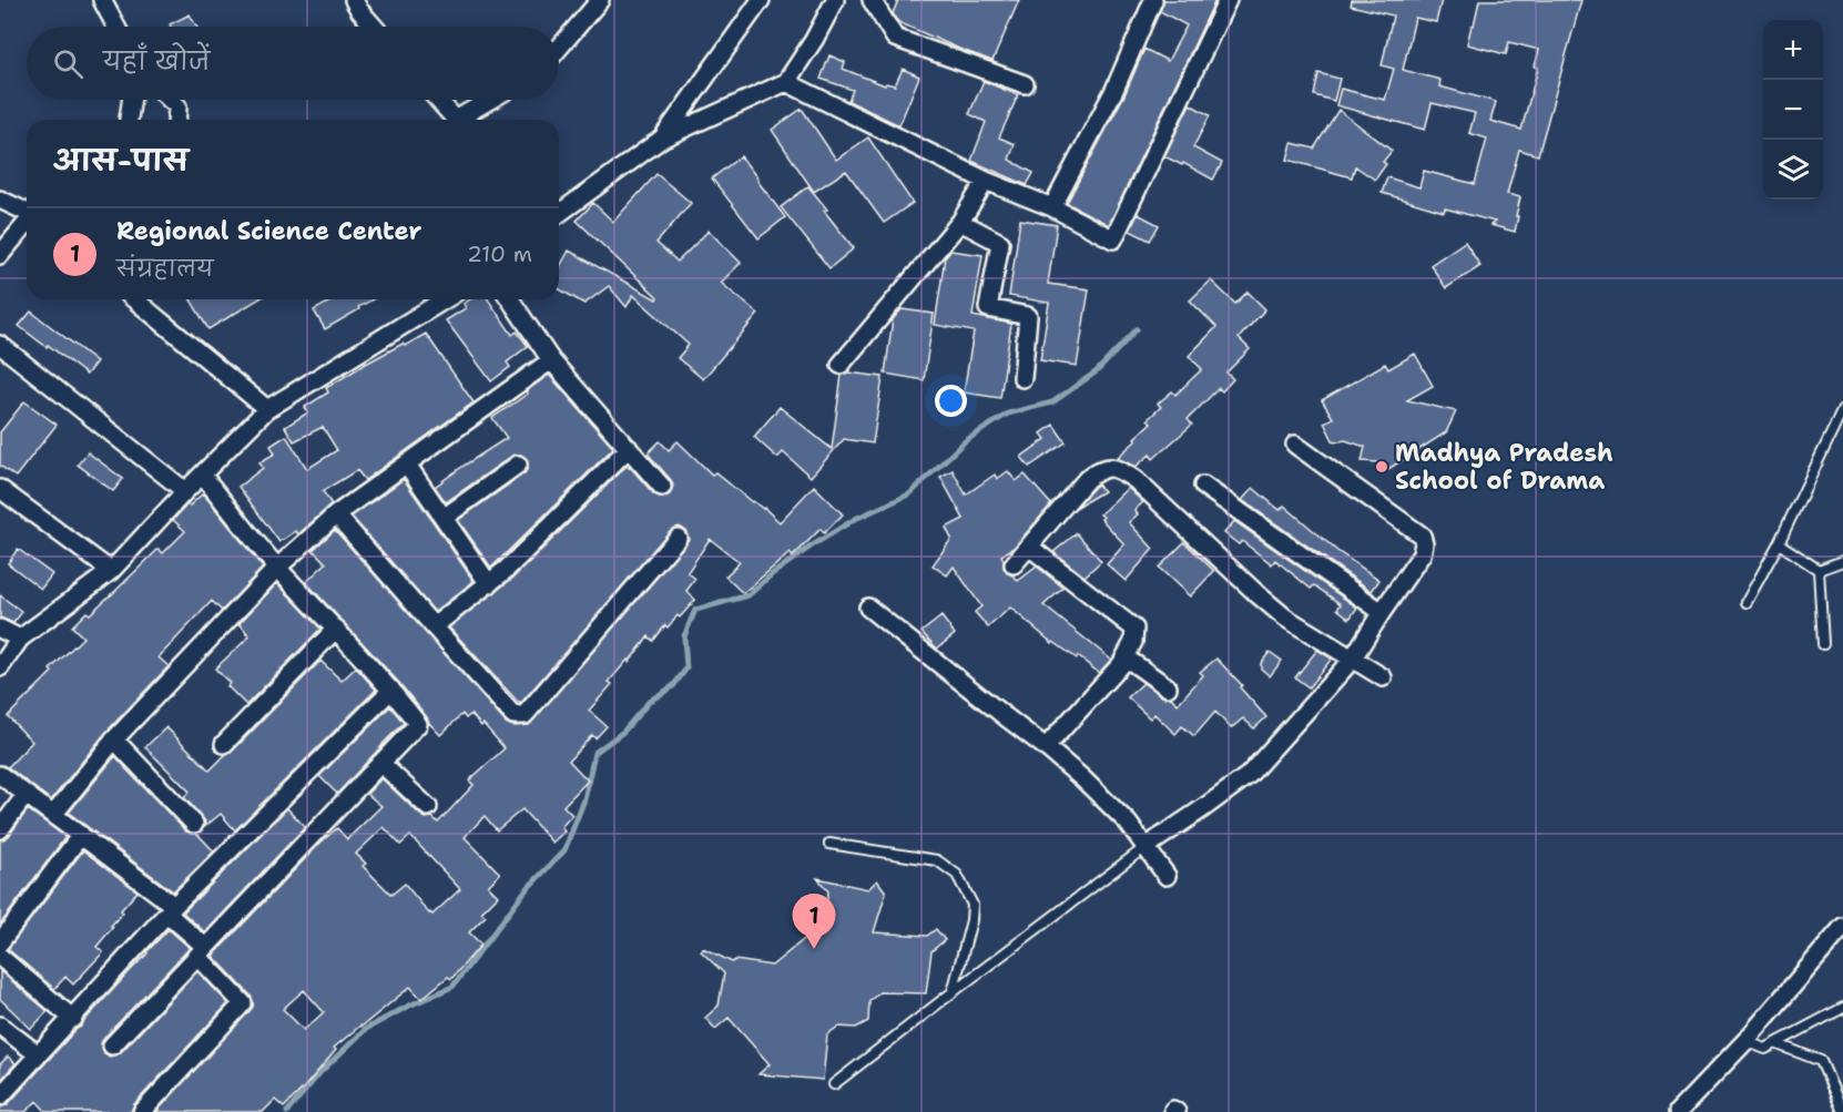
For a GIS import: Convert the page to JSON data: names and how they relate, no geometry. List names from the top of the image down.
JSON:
{
  "places": ["Madhya Pradesh School of Drama"],
  "page": {
    "map_buttons": ["+", "−"],
    "search": "यहाँ खोजें",
    "heading": "आस-पास",
    "list": [
      {
        "mark": "1",
        "name": "Regional Science Center",
        "note": "संग्रहालय",
        "value": "210 m"
      }
    ],
    "pins": "1"
  }
}
